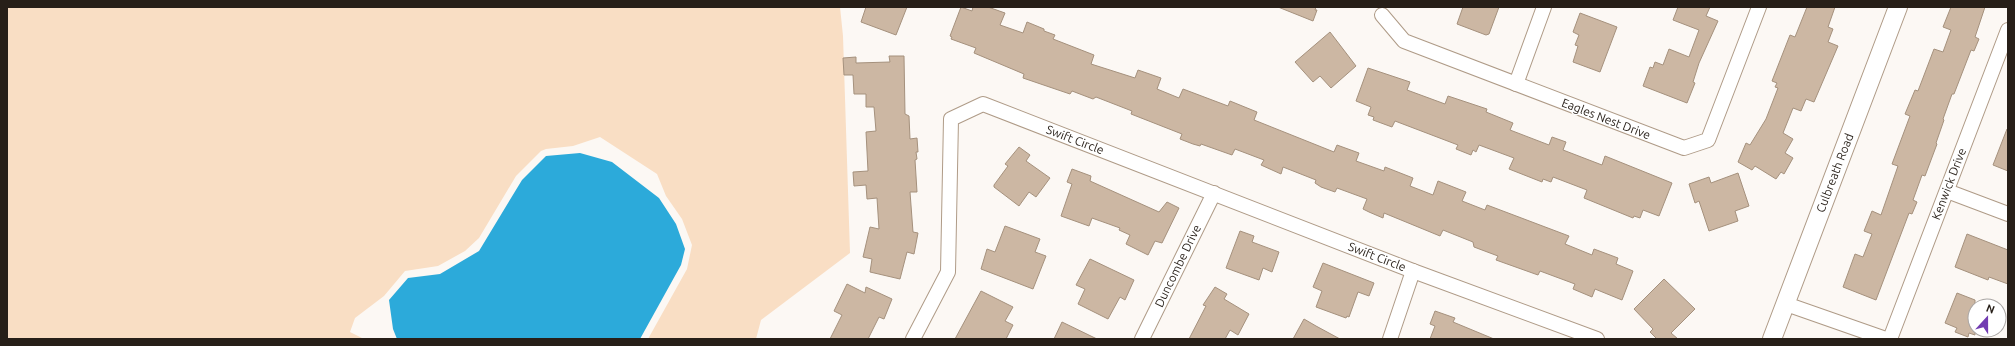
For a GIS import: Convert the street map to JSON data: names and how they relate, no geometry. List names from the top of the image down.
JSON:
{
  "streets": {
    "street": [
      "Eagles Nest Drive",
      "Swift Circle",
      "Culbreath Road",
      "Kenwick Drive",
      "Duncombe Drive"
    ]
  },
  "crossings": [
    ["Swift Circle", "Duncombe Drive"]
  ],
  "north": "top"
}
